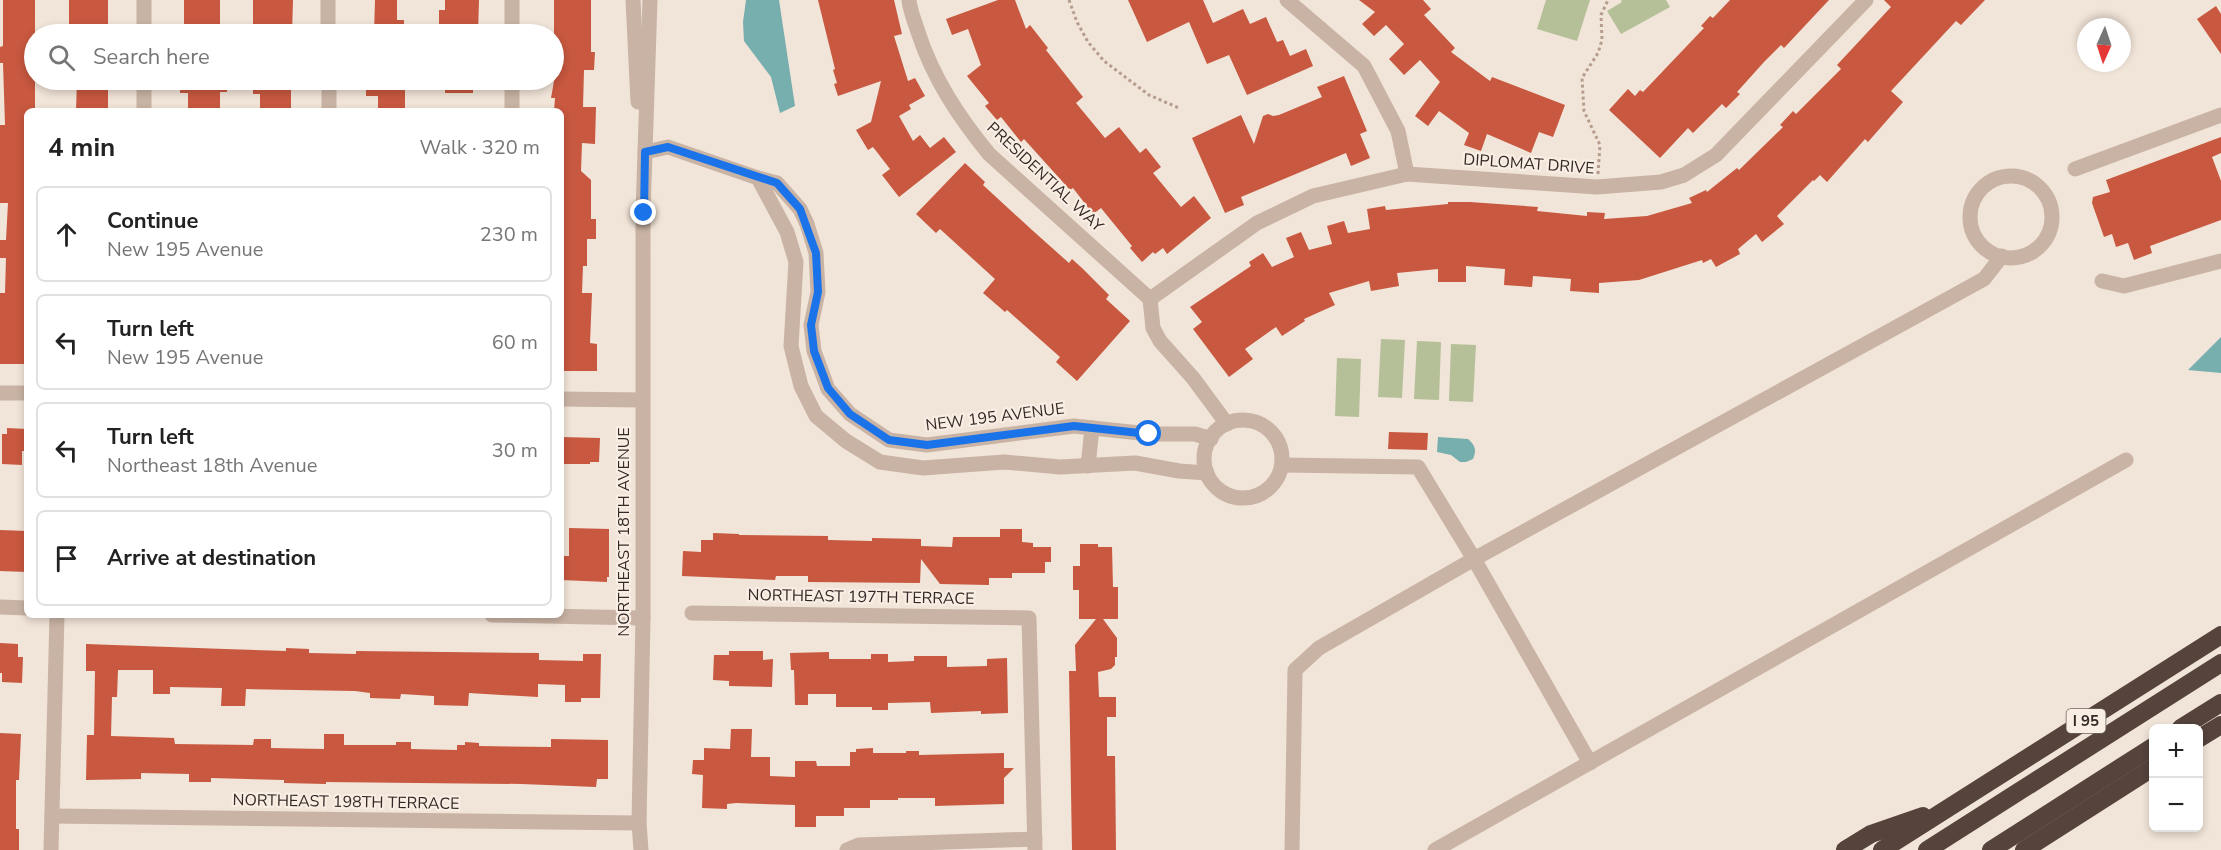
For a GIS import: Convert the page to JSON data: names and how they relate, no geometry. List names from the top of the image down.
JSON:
{
  "streets": {
    "highway": ["I 95"],
    "street": [
      "DIPLOMAT DRIVE",
      "PRESIDENTIAL WAY",
      "NEW 195 AVENUE",
      "NORTHEAST 18TH AVENUE",
      "NORTHEAST 197TH TERRACE",
      "NORTHEAST 198TH TERRACE"
    ]
  },
  "crossings": [
    ["DIPLOMAT DRIVE", "PRESIDENTIAL WAY"],
    ["NEW 195 AVENUE", "NORTHEAST 18TH AVENUE"],
    ["NORTHEAST 18TH AVENUE", "NORTHEAST 198TH TERRACE"]
  ],
  "north": "bottom",
  "page": {
    "search": "Search here",
    "heading": ["4 min", "Walk · 320 m"],
    "list": [
      ["Continue", "New 195 Avenue", "230 m"],
      ["Turn left", "New 195 Avenue", "60 m"],
      ["Turn left", "Northeast 18th Avenue", "30 m"],
      "Arrive at destination"
    ],
    "map_buttons": ["+", "−"]
  }
}
